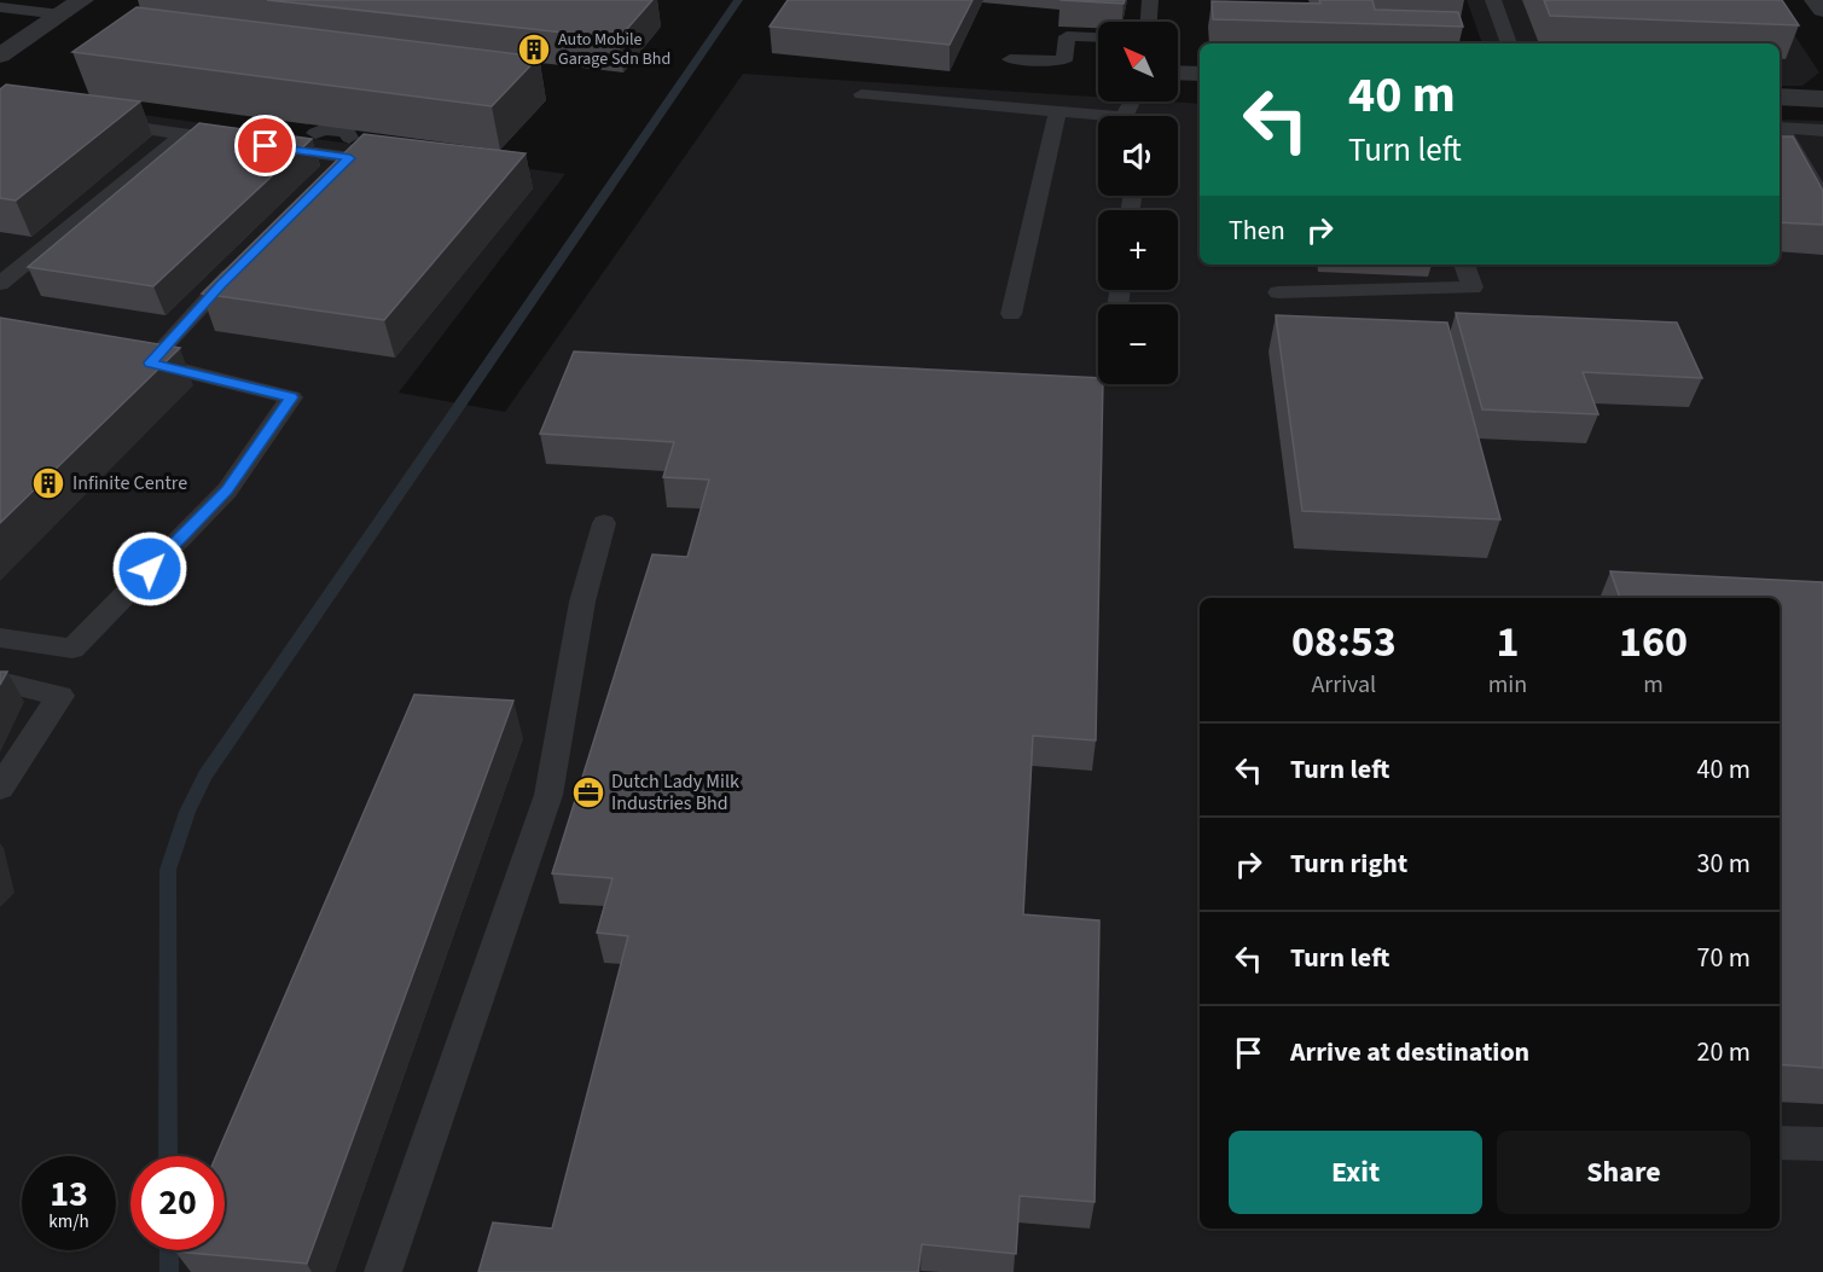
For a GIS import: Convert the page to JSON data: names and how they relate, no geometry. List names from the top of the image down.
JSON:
{
  "places": {
    "building": ["Auto Mobile Garage Sdn Bhd", "Infinite Centre"],
    "office": ["Dutch Lady Milk Industries Bhd"]
  },
  "north": "top left",
  "page": {
    "map_buttons": ["+", "−"],
    "turn": ["40 m", "Turn left"],
    "then": "Then",
    "eta": [
      "08:53",
      "Arrival",
      "1",
      "min",
      "160",
      "m"
    ],
    "list": [
      {
        "name": "Turn left",
        "value": "40 m"
      },
      {
        "name": "Turn right",
        "value": "30 m"
      },
      {
        "name": "Turn left",
        "value": "70 m"
      },
      {
        "name": "Arrive at destination",
        "value": "20 m"
      }
    ],
    "buttons": ["Exit", "Share"],
    "speed": "13 km/h",
    "limit": "20"
  }
}
